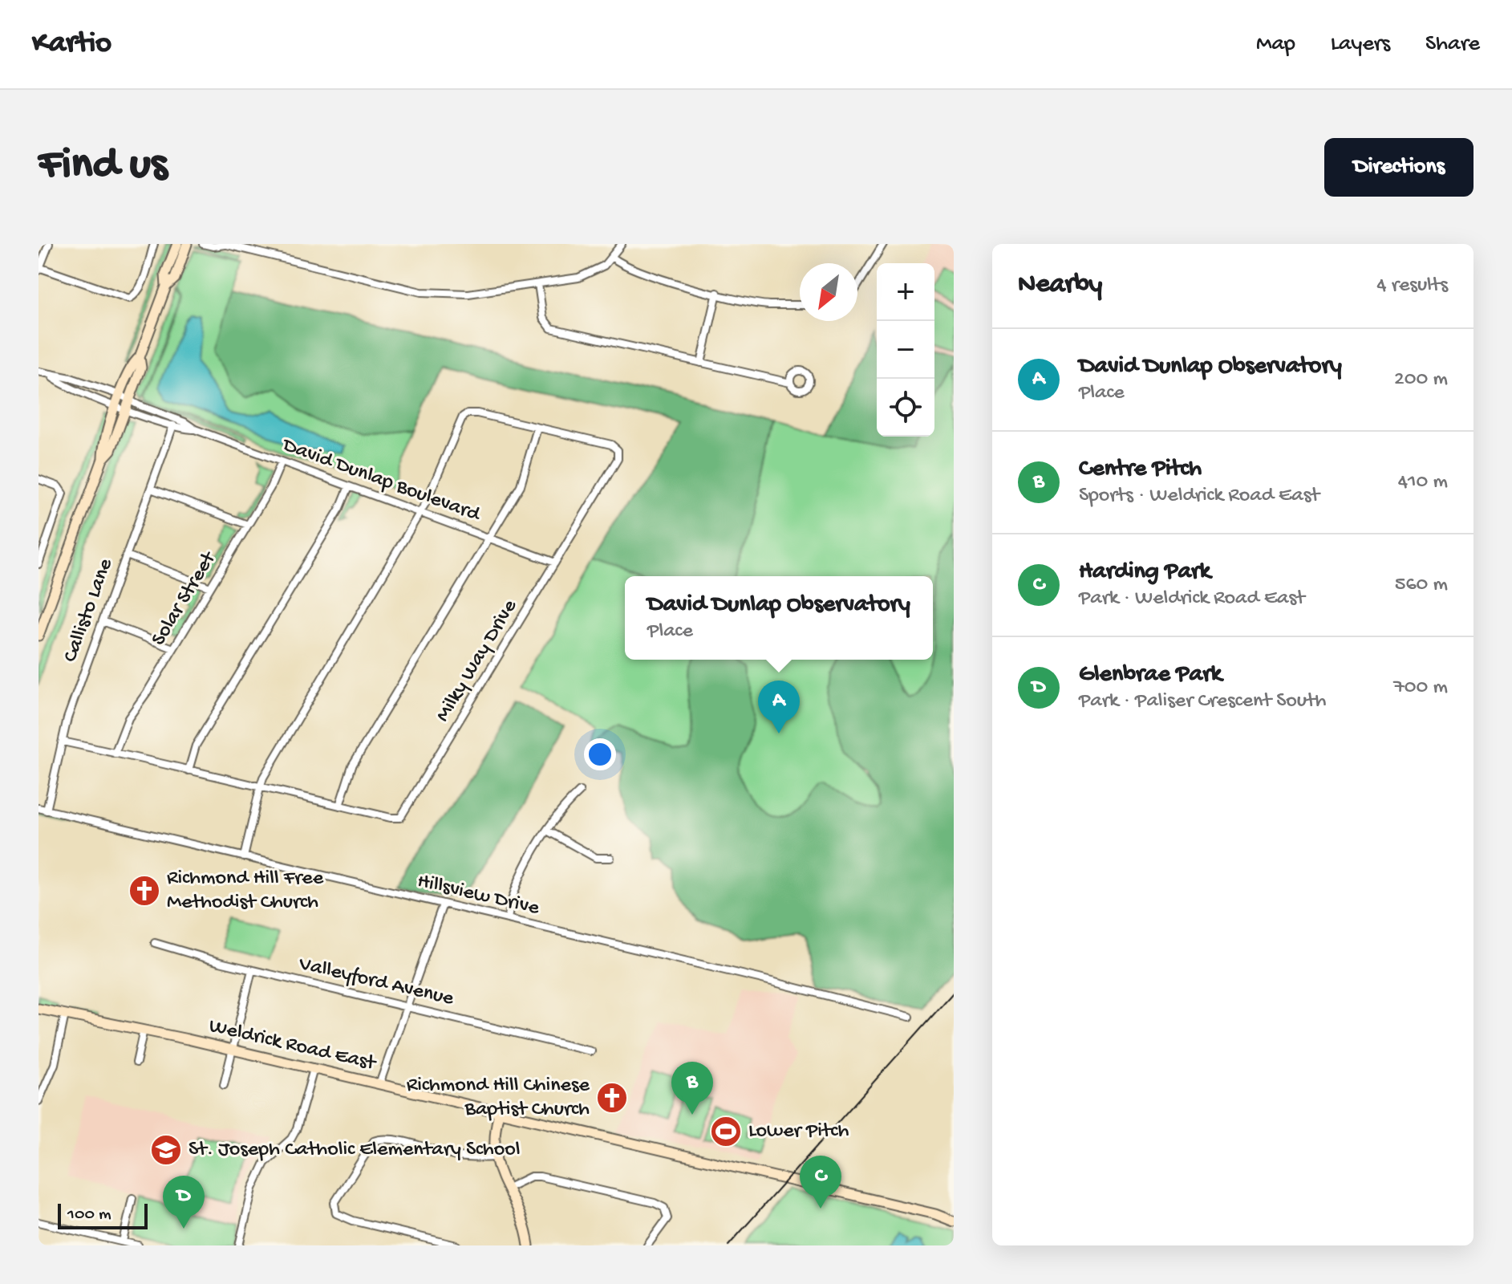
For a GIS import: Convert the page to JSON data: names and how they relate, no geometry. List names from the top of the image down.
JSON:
{
  "streets": {
    "street": [
      "David Dunlap Boulevard",
      "Solar Street",
      "Callisto Lane",
      "Milky Way Drive",
      "Hillsview Drive",
      "Valleyford Avenue",
      "Weldrick Road East"
    ]
  },
  "crossings": [
    ["David Dunlap Boulevard", "Solar Street"],
    ["David Dunlap Boulevard", "Callisto Lane"],
    ["David Dunlap Boulevard", "Milky Way Drive"],
    ["Solar Street", "Milky Way Drive"],
    ["Callisto Lane", "Milky Way Drive"],
    ["Callisto Lane", "Hillsview Drive"]
  ],
  "places": {
    "church": ["Richmond Hill Free Methodist Church", "Richmond Hill Chinese Baptist Church"],
    "sports": ["Lower Pitch"],
    "school or university": ["St. Joseph Catholic Elementary School"]
  },
  "scale_bar": "100 m",
  "north": "bottom left",
  "page": {
    "header": "Kartio",
    "nav": ["Map", "Layers", "Share"],
    "buttons": "Directions",
    "title": "Find us",
    "heading": ["Nearby", "4 results"],
    "map_buttons": ["+", "−"],
    "list": [
      {
        "mark": "A",
        "name": "David Dunlap Observatory",
        "note": "Place",
        "value": "200 m"
      },
      {
        "mark": "B",
        "name": "Centre Pitch",
        "note": "Sports · Weldrick Road East",
        "value": "410 m"
      },
      {
        "mark": "C",
        "name": "Harding Park",
        "note": "Park · Weldrick Road East",
        "value": "560 m"
      },
      {
        "mark": "D",
        "name": "Glenbrae Park",
        "note": "Park · Paliser Crescent South",
        "value": "700 m"
      }
    ],
    "popup": ["David Dunlap Observatory", "Place"],
    "pins": [
      "A",
      "B",
      "C",
      "D"
    ],
    "scale": "100 m"
  }
}
